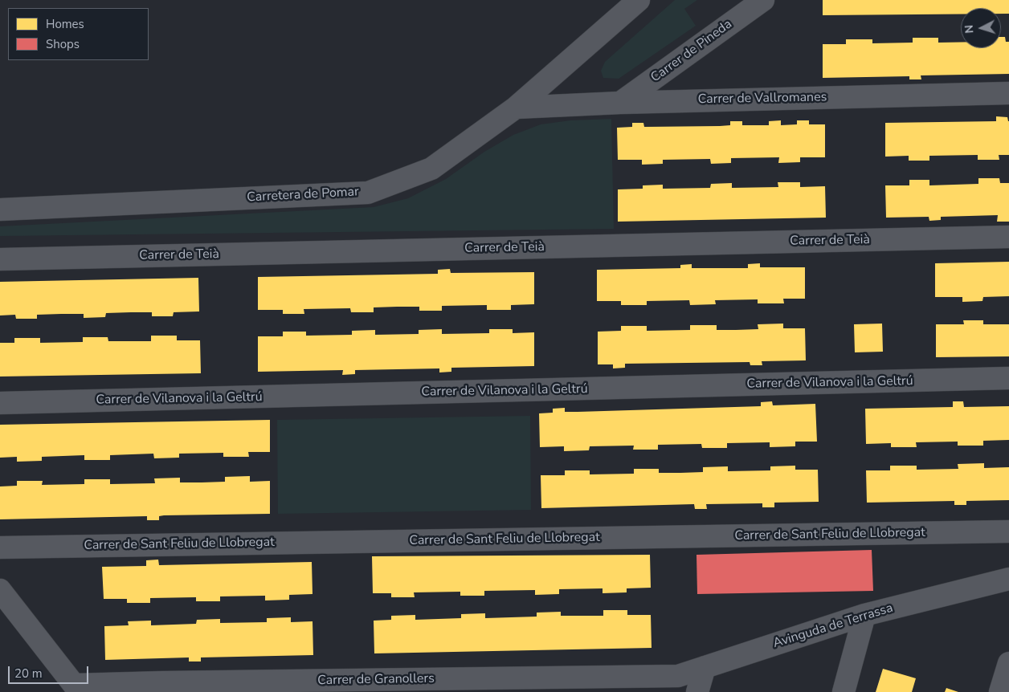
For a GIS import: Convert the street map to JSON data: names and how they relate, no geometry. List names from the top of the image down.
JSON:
{
  "streets": {
    "street": [
      "Carrer de Pineda",
      "Carrer de Vallromanes",
      "Carretera de Pomar",
      "Carrer de Teià",
      "Carrer de Vilanova i la Geltrú",
      "Carrer de Sant Feliu de Llobregat",
      "Avinguda de Terrassa",
      "Carrer de Granollers"
    ]
  },
  "crossings": [
    ["Carrer de Pineda", "Carrer de Vallromanes"],
    ["Carrer de Vallromanes", "Carretera de Pomar"],
    ["Avinguda de Terrassa", "Carrer de Granollers"]
  ],
  "legend": ["Homes", "Shops"],
  "scale_bar": "20 m",
  "north": "left"
}
